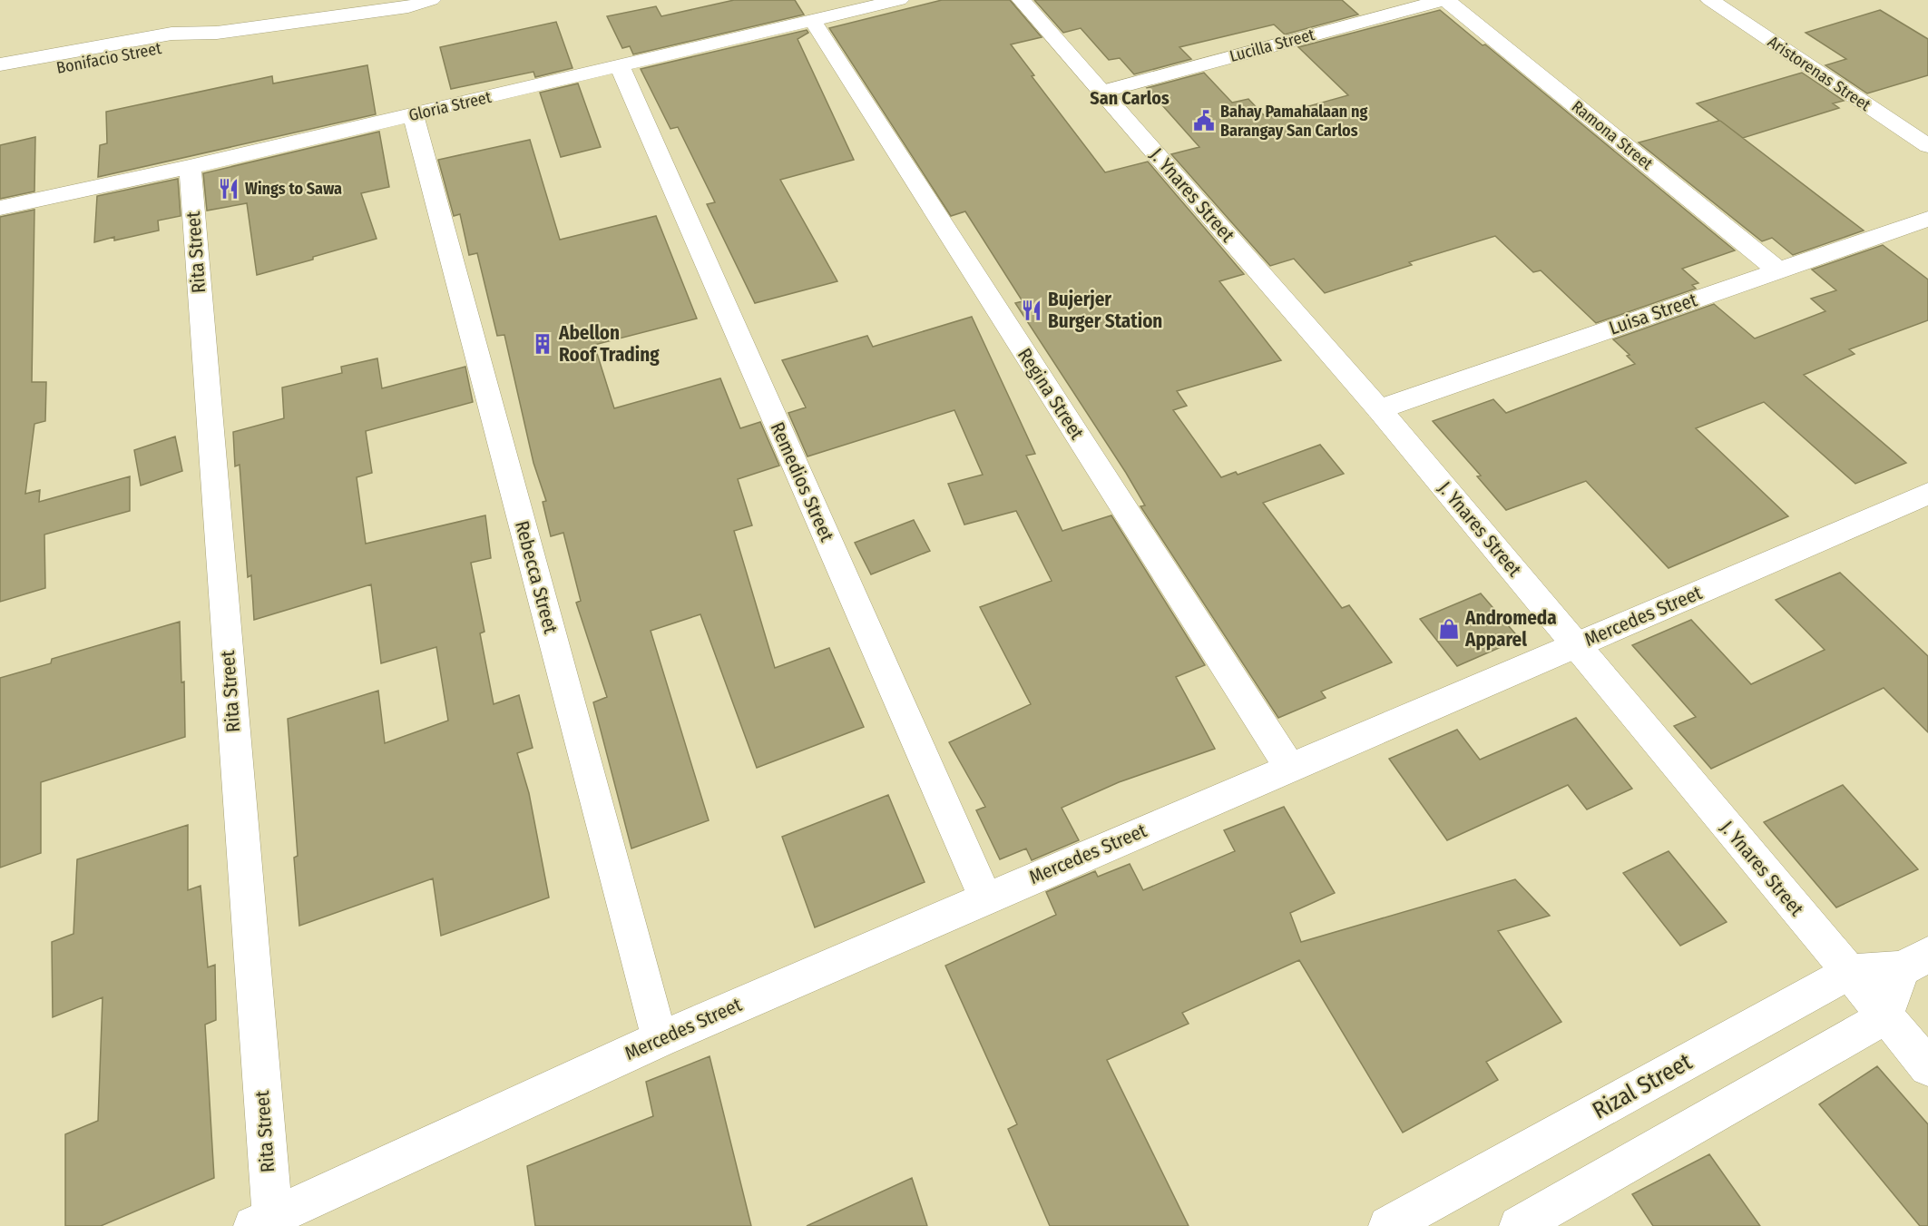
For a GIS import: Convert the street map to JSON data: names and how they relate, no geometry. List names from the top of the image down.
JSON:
{
  "streets": {
    "street": [
      "Lucilla Street",
      "Bonifacio Street",
      "Aristorenas Street",
      "Gloria Street",
      "Ramona Street",
      "J. Ynares Street",
      "Rita Street",
      "Luisa Street",
      "Regina Street",
      "Remedios Street",
      "Rebecca Street",
      "Mercedes Street",
      "Rizal Street"
    ]
  },
  "crossings": [
    ["Lucilla Street", "Ramona Street"],
    ["Lucilla Street", "J. Ynares Street"],
    ["Gloria Street", "Rita Street"],
    ["Gloria Street", "Regina Street"],
    ["Gloria Street", "Remedios Street"],
    ["Gloria Street", "Rebecca Street"],
    ["Ramona Street", "Luisa Street"],
    ["J. Ynares Street", "Luisa Street"],
    ["J. Ynares Street", "Mercedes Street"],
    ["J. Ynares Street", "Rizal Street"],
    ["Rita Street", "Mercedes Street"],
    ["Regina Street", "Mercedes Street"],
    ["Remedios Street", "Mercedes Street"],
    ["Rebecca Street", "Mercedes Street"]
  ],
  "districts": ["San Carlos"],
  "places": {
    "public building": ["Bahay Pamahalaan ng Barangay San Carlos"],
    "restaurant": ["Wings to Sawa", "Bujerjer Burger Station"],
    "building": ["Abellon Roof Trading"],
    "shop": ["Andromeda Apparel"]
  }
}
